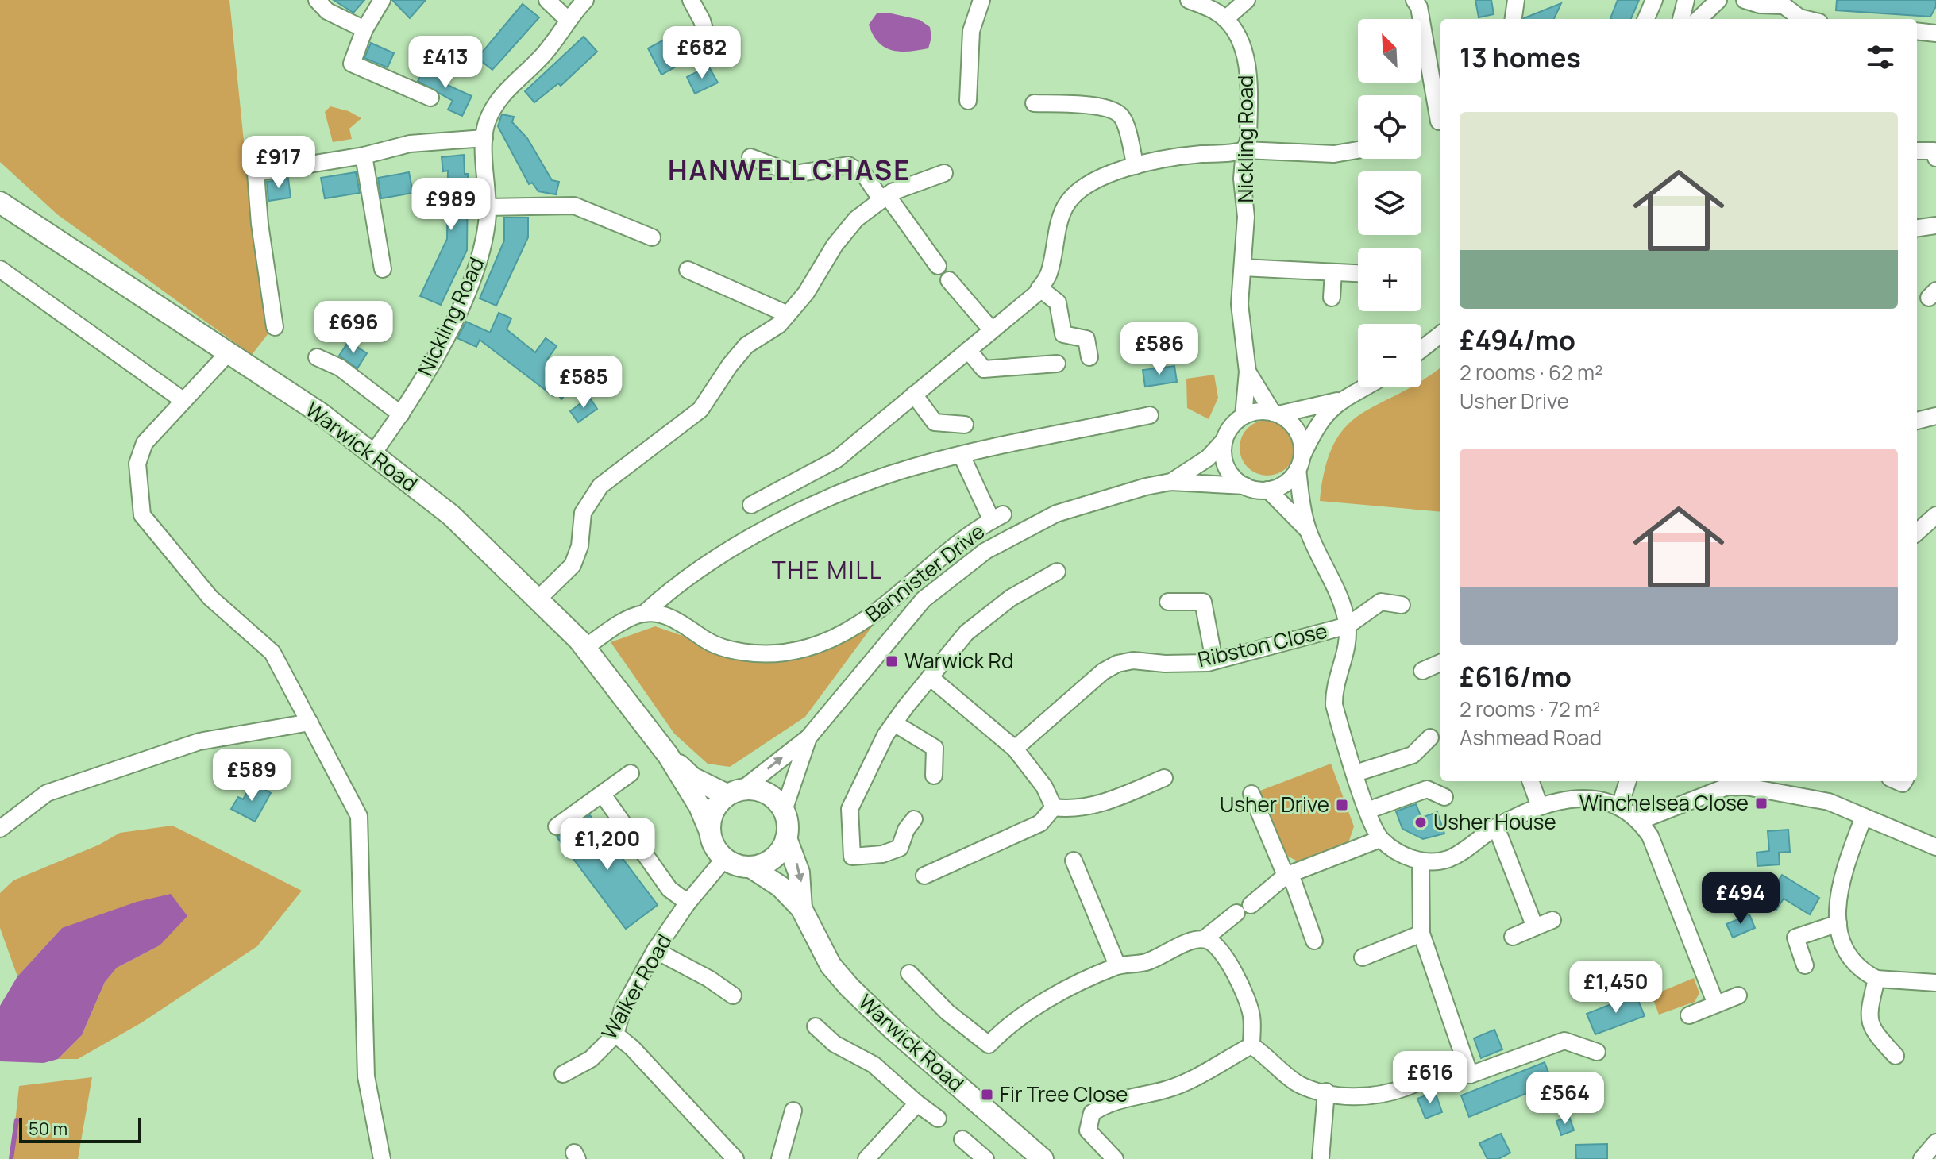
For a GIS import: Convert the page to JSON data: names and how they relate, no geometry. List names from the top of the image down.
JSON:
{
  "streets": {
    "main road": ["Warwick Road"],
    "street": [
      "Nickling Road",
      "Bannister Drive",
      "Ribston Close",
      "Walker Road"
    ]
  },
  "crossings": [
    ["Nickling Road", "Warwick Road"],
    ["Warwick Road", "Walker Road"]
  ],
  "districts": ["HANWELL CHASE", "THE MILL"],
  "places": {
    "transit": [
      "Warwick Rd",
      "Winchelsea Close",
      "Usher Drive",
      "Fir Tree Close"
    ],
    "other": ["Usher House"]
  },
  "scale_bar": "50 m",
  "north": "top left",
  "page": {
    "map_buttons": ["+", "−"],
    "heading": "13 homes",
    "price": [
      "£682",
      "£413",
      "£917",
      "£989",
      "£696",
      "£586",
      "£585",
      "£589",
      "£1,200",
      "£494",
      "£1,450",
      "£616",
      "£564"
    ],
    "list": [
      {
        "name": "£494/mo",
        "note": "2 rooms · 62 m² · Usher Drive"
      },
      {
        "name": "£616/mo",
        "note": "2 rooms · 72 m² · Ashmead Road"
      }
    ],
    "scale": "50 m"
  }
}
